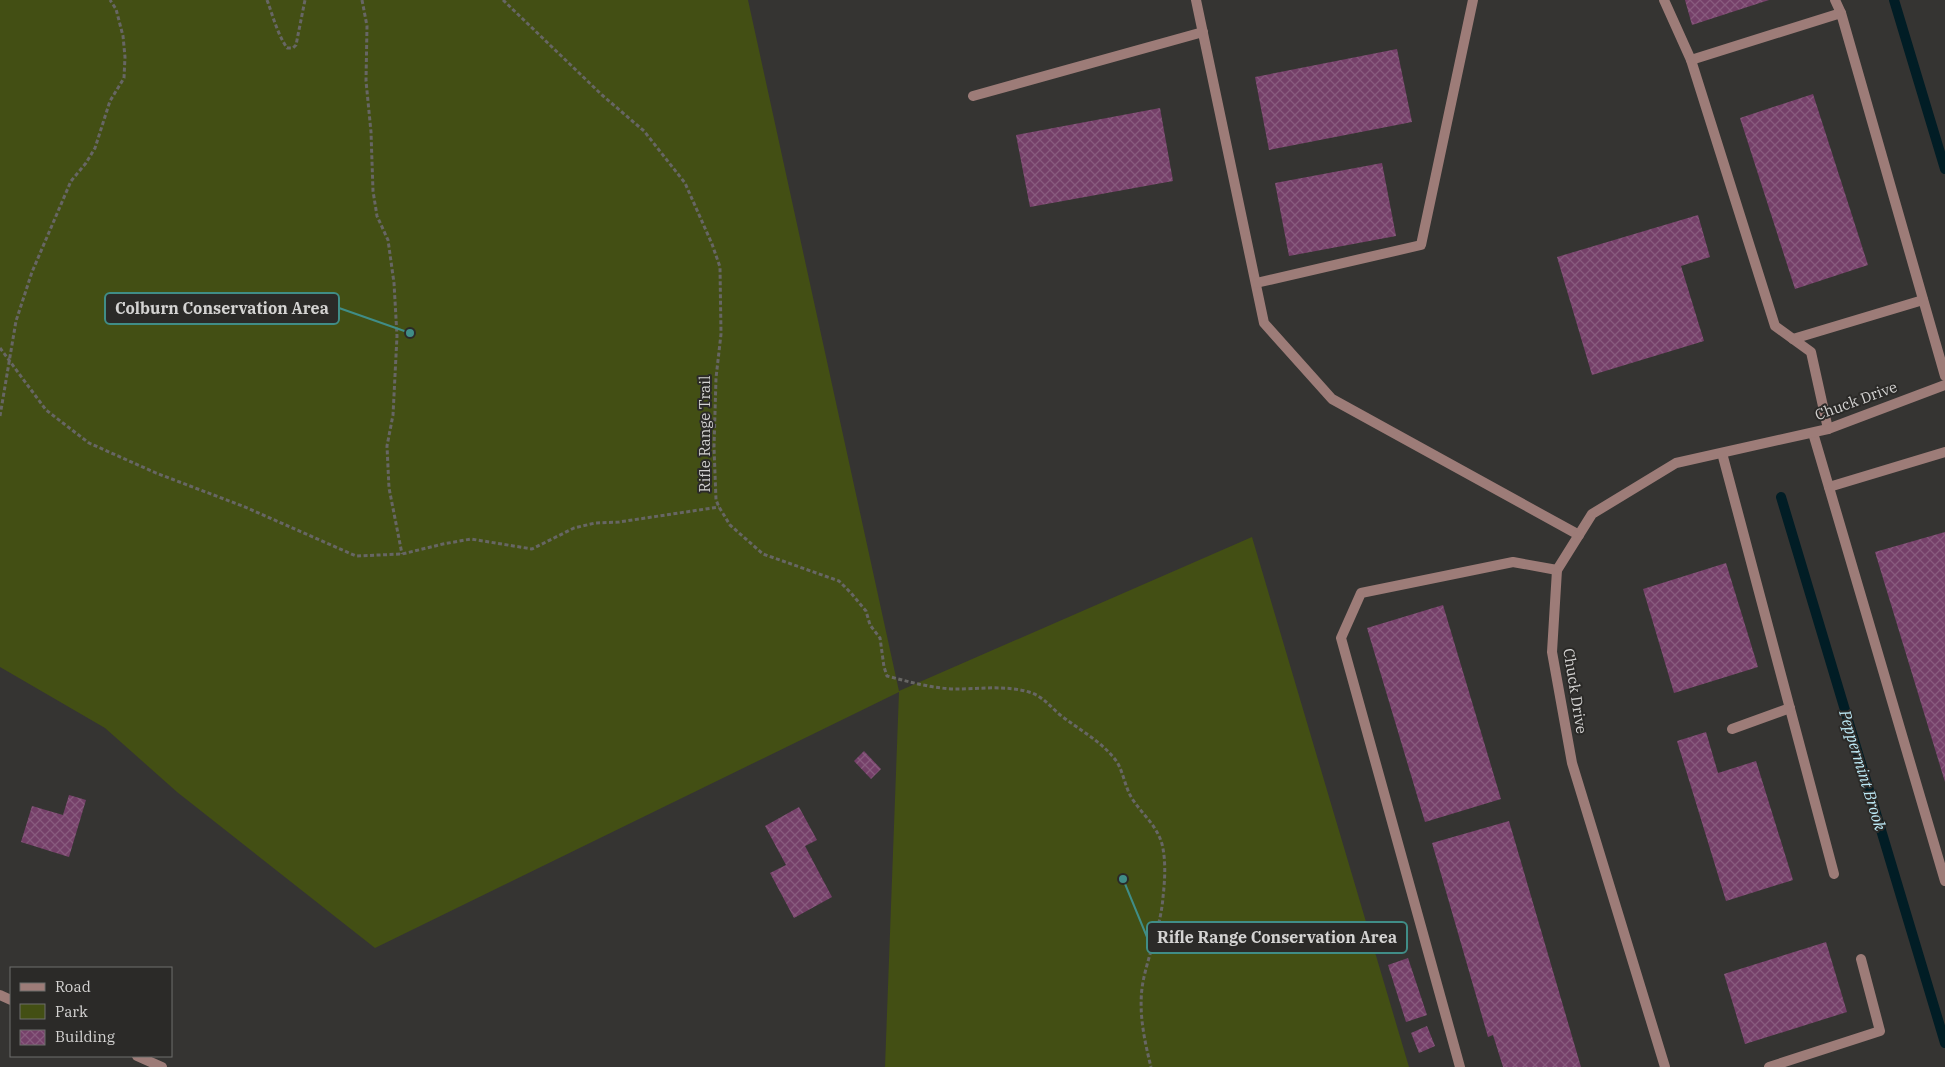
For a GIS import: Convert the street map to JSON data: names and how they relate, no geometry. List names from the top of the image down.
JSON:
{
  "streets": {
    "street": ["Chuck Drive"],
    "path": ["Rifle Range Trail"]
  },
  "water": ["Peppermint Brook"],
  "places": ["Colburn Conservation Area", "Rifle Range Conservation Area"],
  "legend": ["Road", "Park", "Building"]
}
